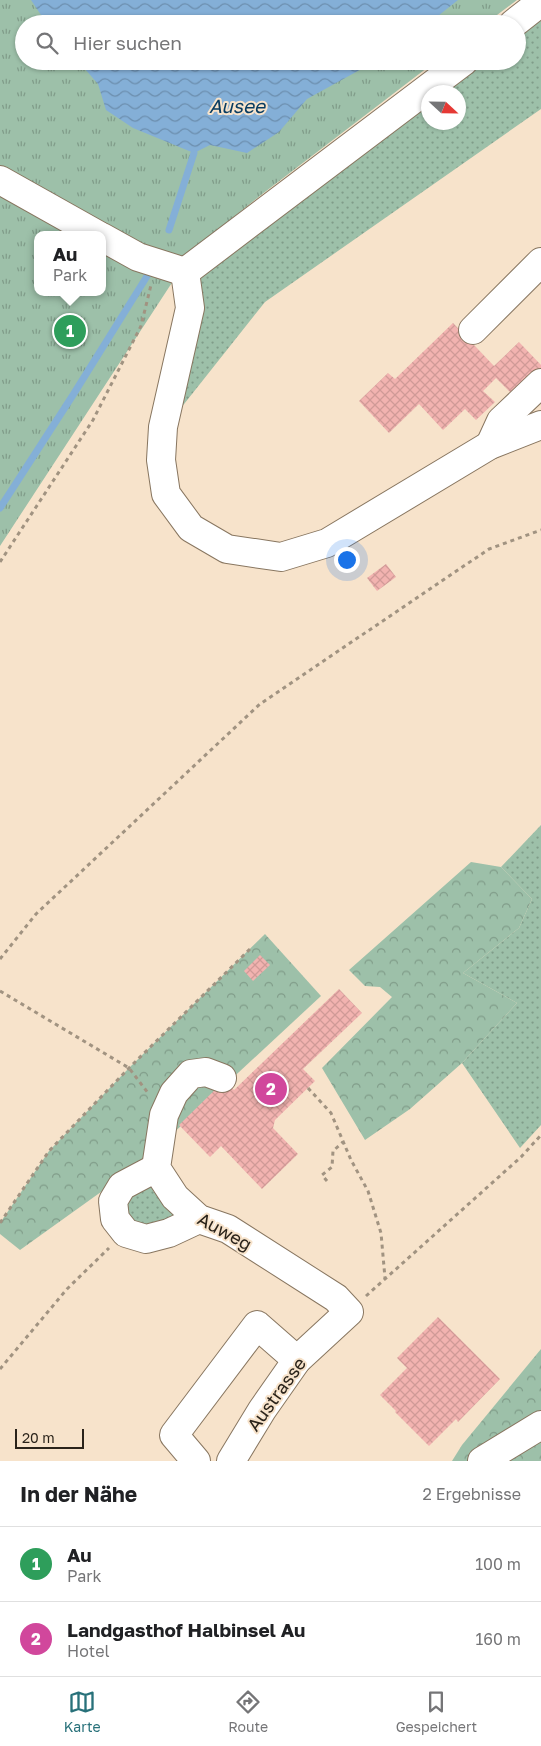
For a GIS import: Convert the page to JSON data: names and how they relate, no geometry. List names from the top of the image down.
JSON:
{
  "streets": {
    "lane": ["Auweg", "Austrasse"]
  },
  "crossings": [
    ["Auweg", "Austrasse"]
  ],
  "water": ["Ausee"],
  "scale_bar": "20 m",
  "north": "right",
  "page": {
    "search": "Hier suchen",
    "popup": ["Au", "Park"],
    "pins": ["1", "2"],
    "scale": "20 m",
    "heading": ["In der Nähe", "2 Ergebnisse"],
    "list": [
      {
        "mark": "1",
        "name": "Au",
        "note": "Park",
        "value": "100 m"
      },
      {
        "mark": "2",
        "name": "Landgasthof Halbinsel Au",
        "note": "Hotel",
        "value": "160 m"
      }
    ],
    "nav": ["Karte", "Route", "Gespeichert"]
  }
}
